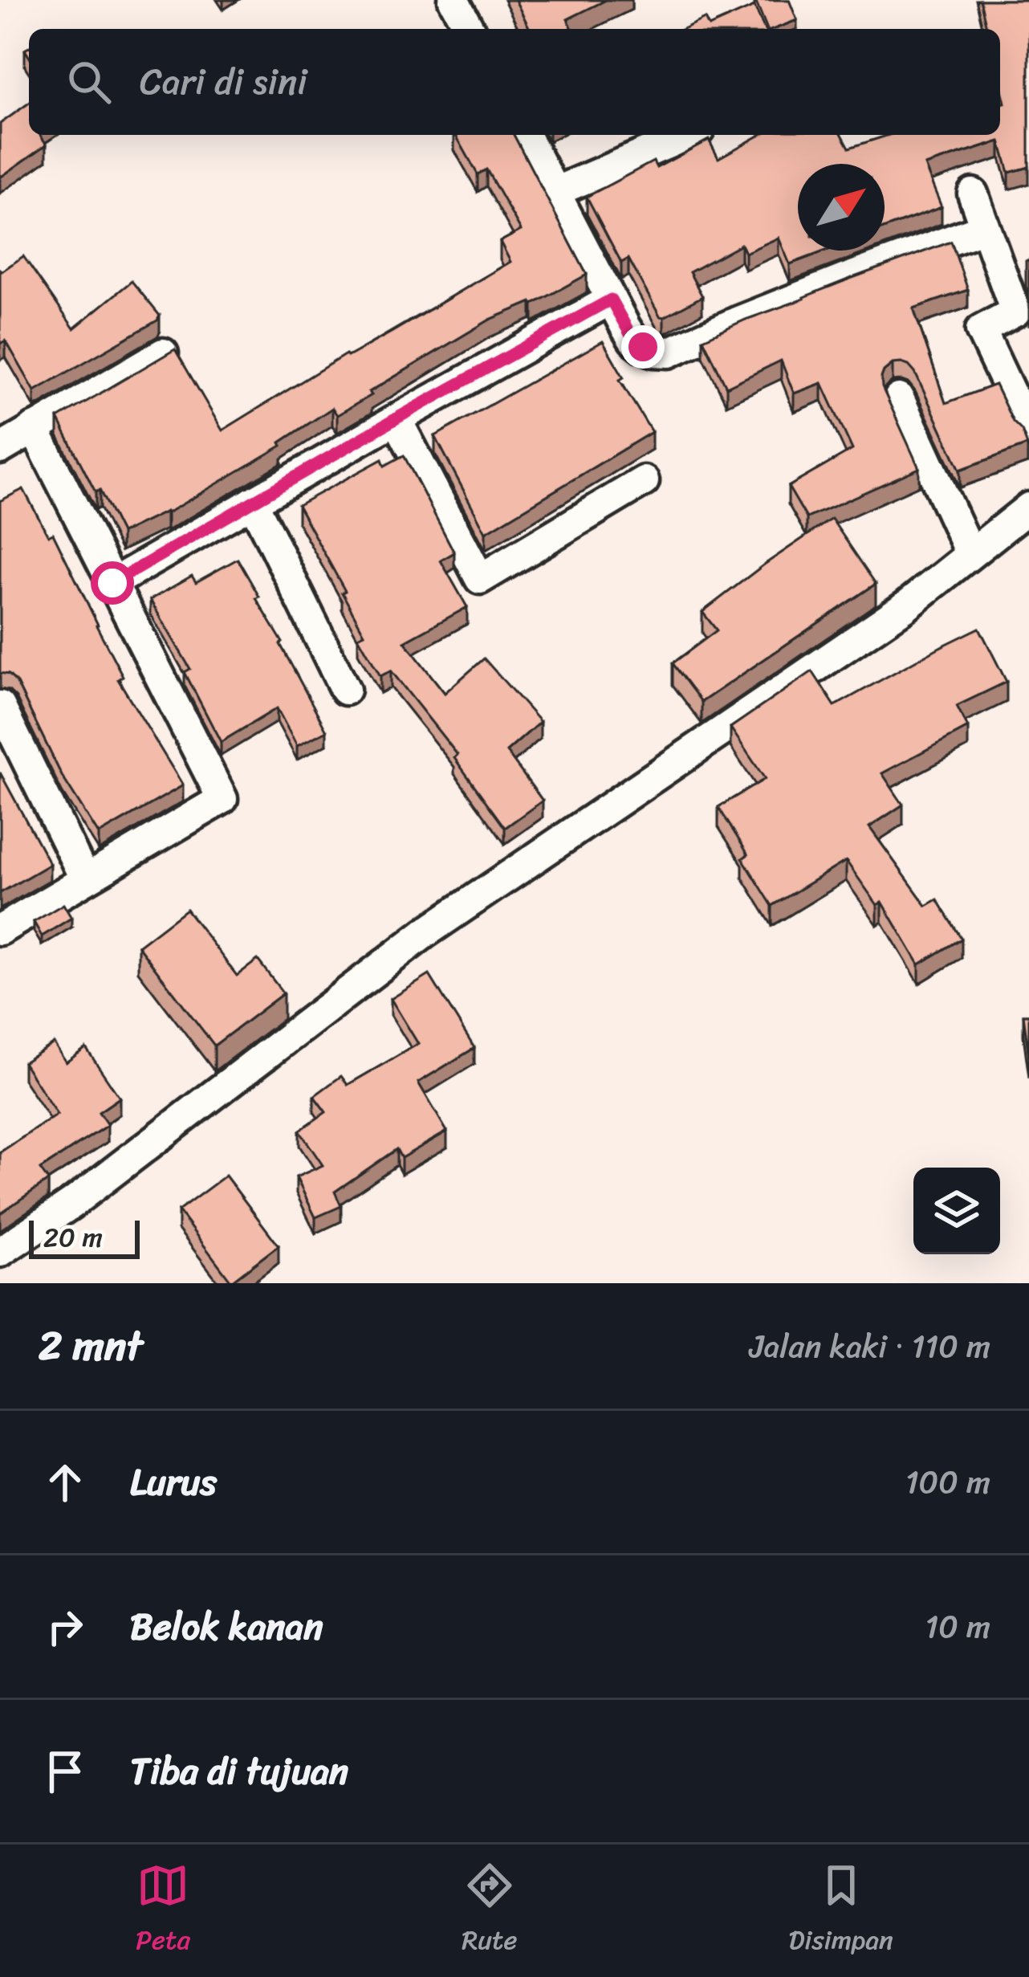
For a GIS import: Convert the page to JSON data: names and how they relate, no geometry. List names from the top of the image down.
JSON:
{
  "scale_bar": "20 m",
  "north": "top right",
  "page": {
    "search": "Cari di sini",
    "scale": "20 m",
    "heading": ["2 mnt", "Jalan kaki · 110 m"],
    "list": [
      ["Lurus", "100 m"],
      ["Belok kanan", "10 m"],
      "Tiba di tujuan"
    ],
    "nav": ["Peta", "Rute", "Disimpan"]
  }
}
